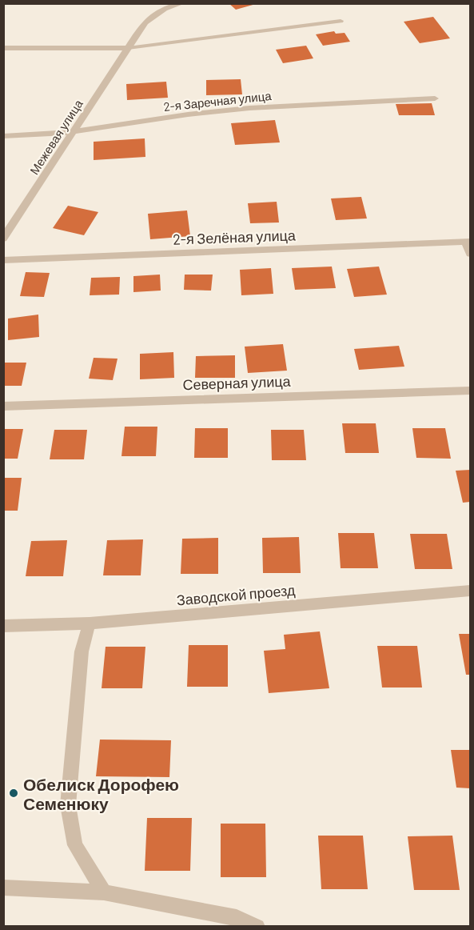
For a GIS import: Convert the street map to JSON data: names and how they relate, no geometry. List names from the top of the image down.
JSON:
{
  "streets": {
    "street": [
      "2-я Заречная улица",
      "Межевая улица",
      "2-я Зелёная улица",
      "Северная улица",
      "Заводской проезд"
    ]
  },
  "crossings": [
    ["2-я Заречная улица", "Межевая улица"]
  ],
  "places": ["Обелиск Дорофею Семенюку"]
}
